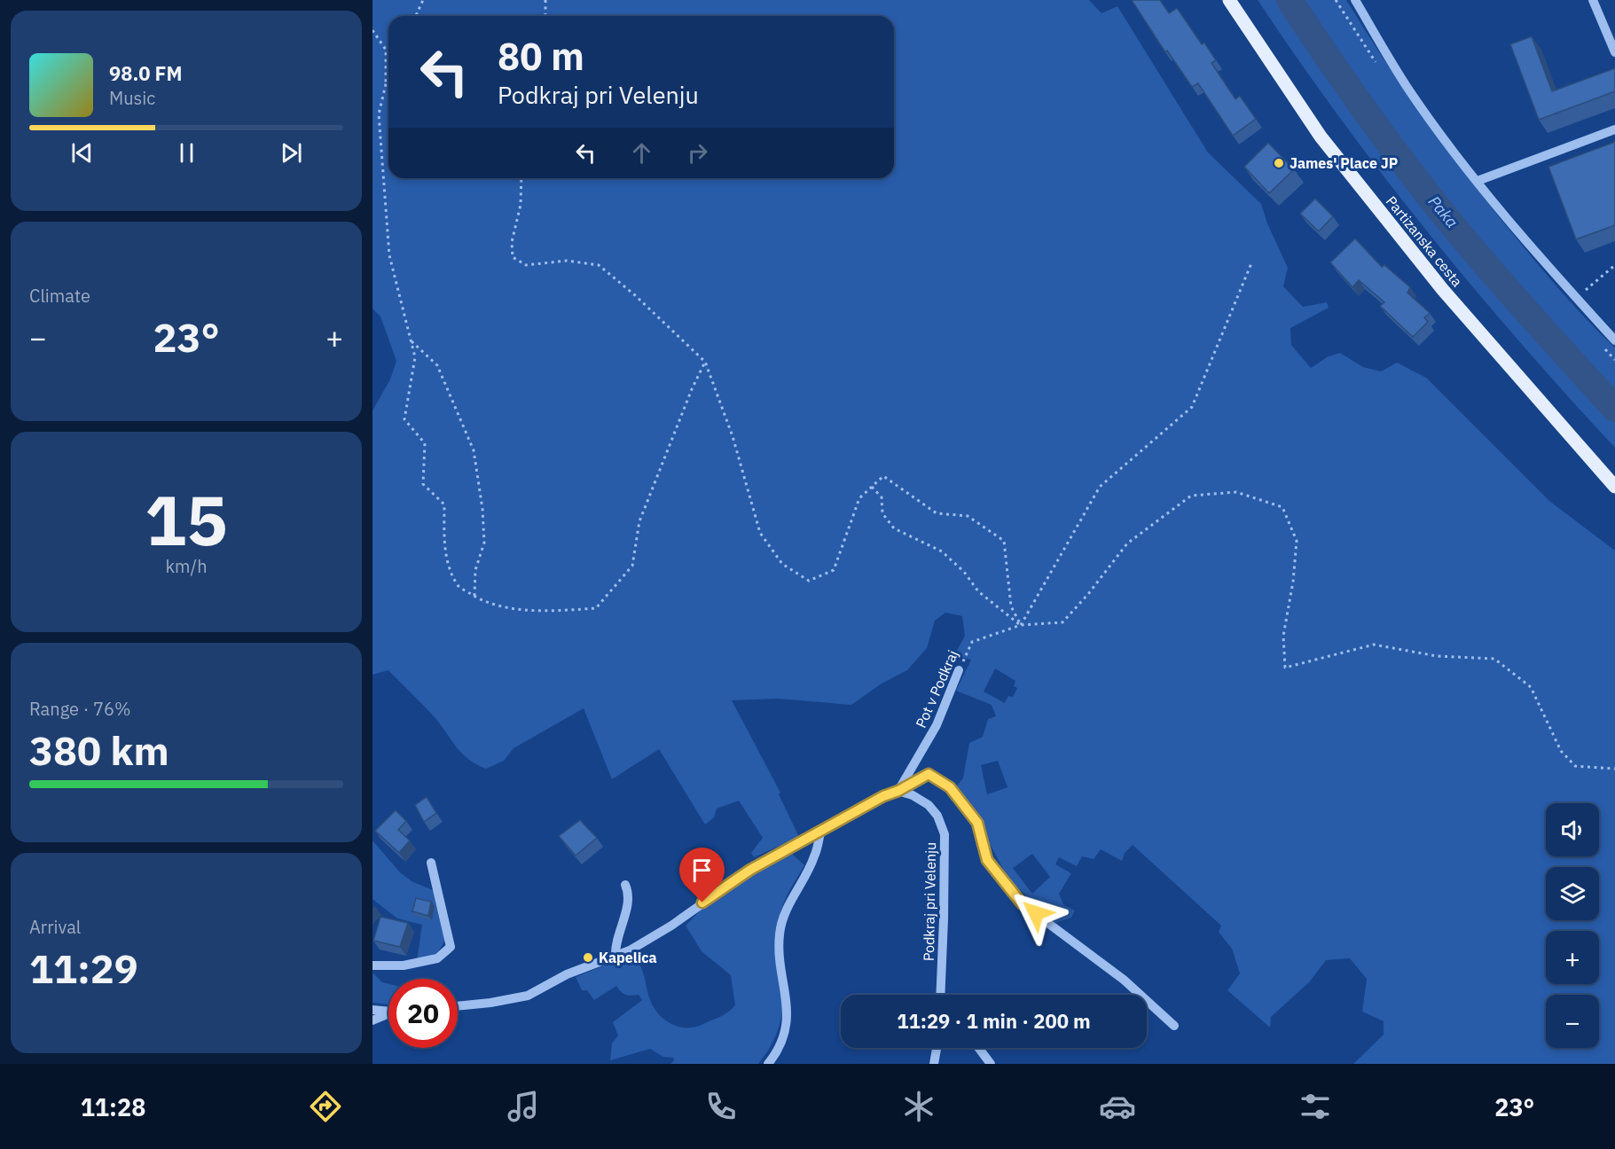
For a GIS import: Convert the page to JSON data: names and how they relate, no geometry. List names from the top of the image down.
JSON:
{
  "streets": {
    "main road": ["Partizanska cesta"],
    "street": ["Pot v Podkraj", "Podkraj pri Velenju"]
  },
  "crossings": [
    ["Pot v Podkraj", "Podkraj pri Velenju"]
  ],
  "water": ["Paka"],
  "places": ["James' Place JP", "Kapelica"],
  "page": {
    "turn": ["80 m", "Podkraj pri Velenju"],
    "song": ["98.0 FM", "Music"],
    "tile": [
      "Climate",
      ["15", "km/h"],
      ["Range · 76%", "380 km"],
      ["Arrival", "11:29"]
    ],
    "heat": ["−", "23°", "+"],
    "map_buttons": ["+", "−"],
    "limit": "20",
    "trip": "11:29 · 1 min · 200 m",
    "tabs": ["11:28", "23°"]
  }
}
